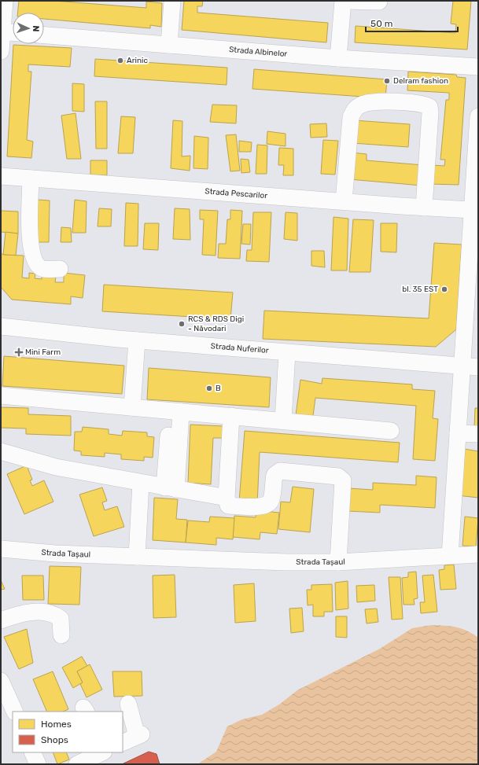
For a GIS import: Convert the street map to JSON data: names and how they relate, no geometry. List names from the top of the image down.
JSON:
{
  "streets": {
    "street": [
      "Strada Albinelor",
      "Strada Pescarilor",
      "Strada Nuferilor",
      "Strada Tașaul"
    ]
  },
  "places": {
    "other": [
      "Arinic",
      "Delram fashion",
      "bl. 35 EST",
      "RCS & RDS Digi - Năvodari",
      "B"
    ],
    "health": ["Mini Farm"]
  },
  "legend": ["Homes", "Shops"],
  "scale_bar": "50 m",
  "north": "right"
}
